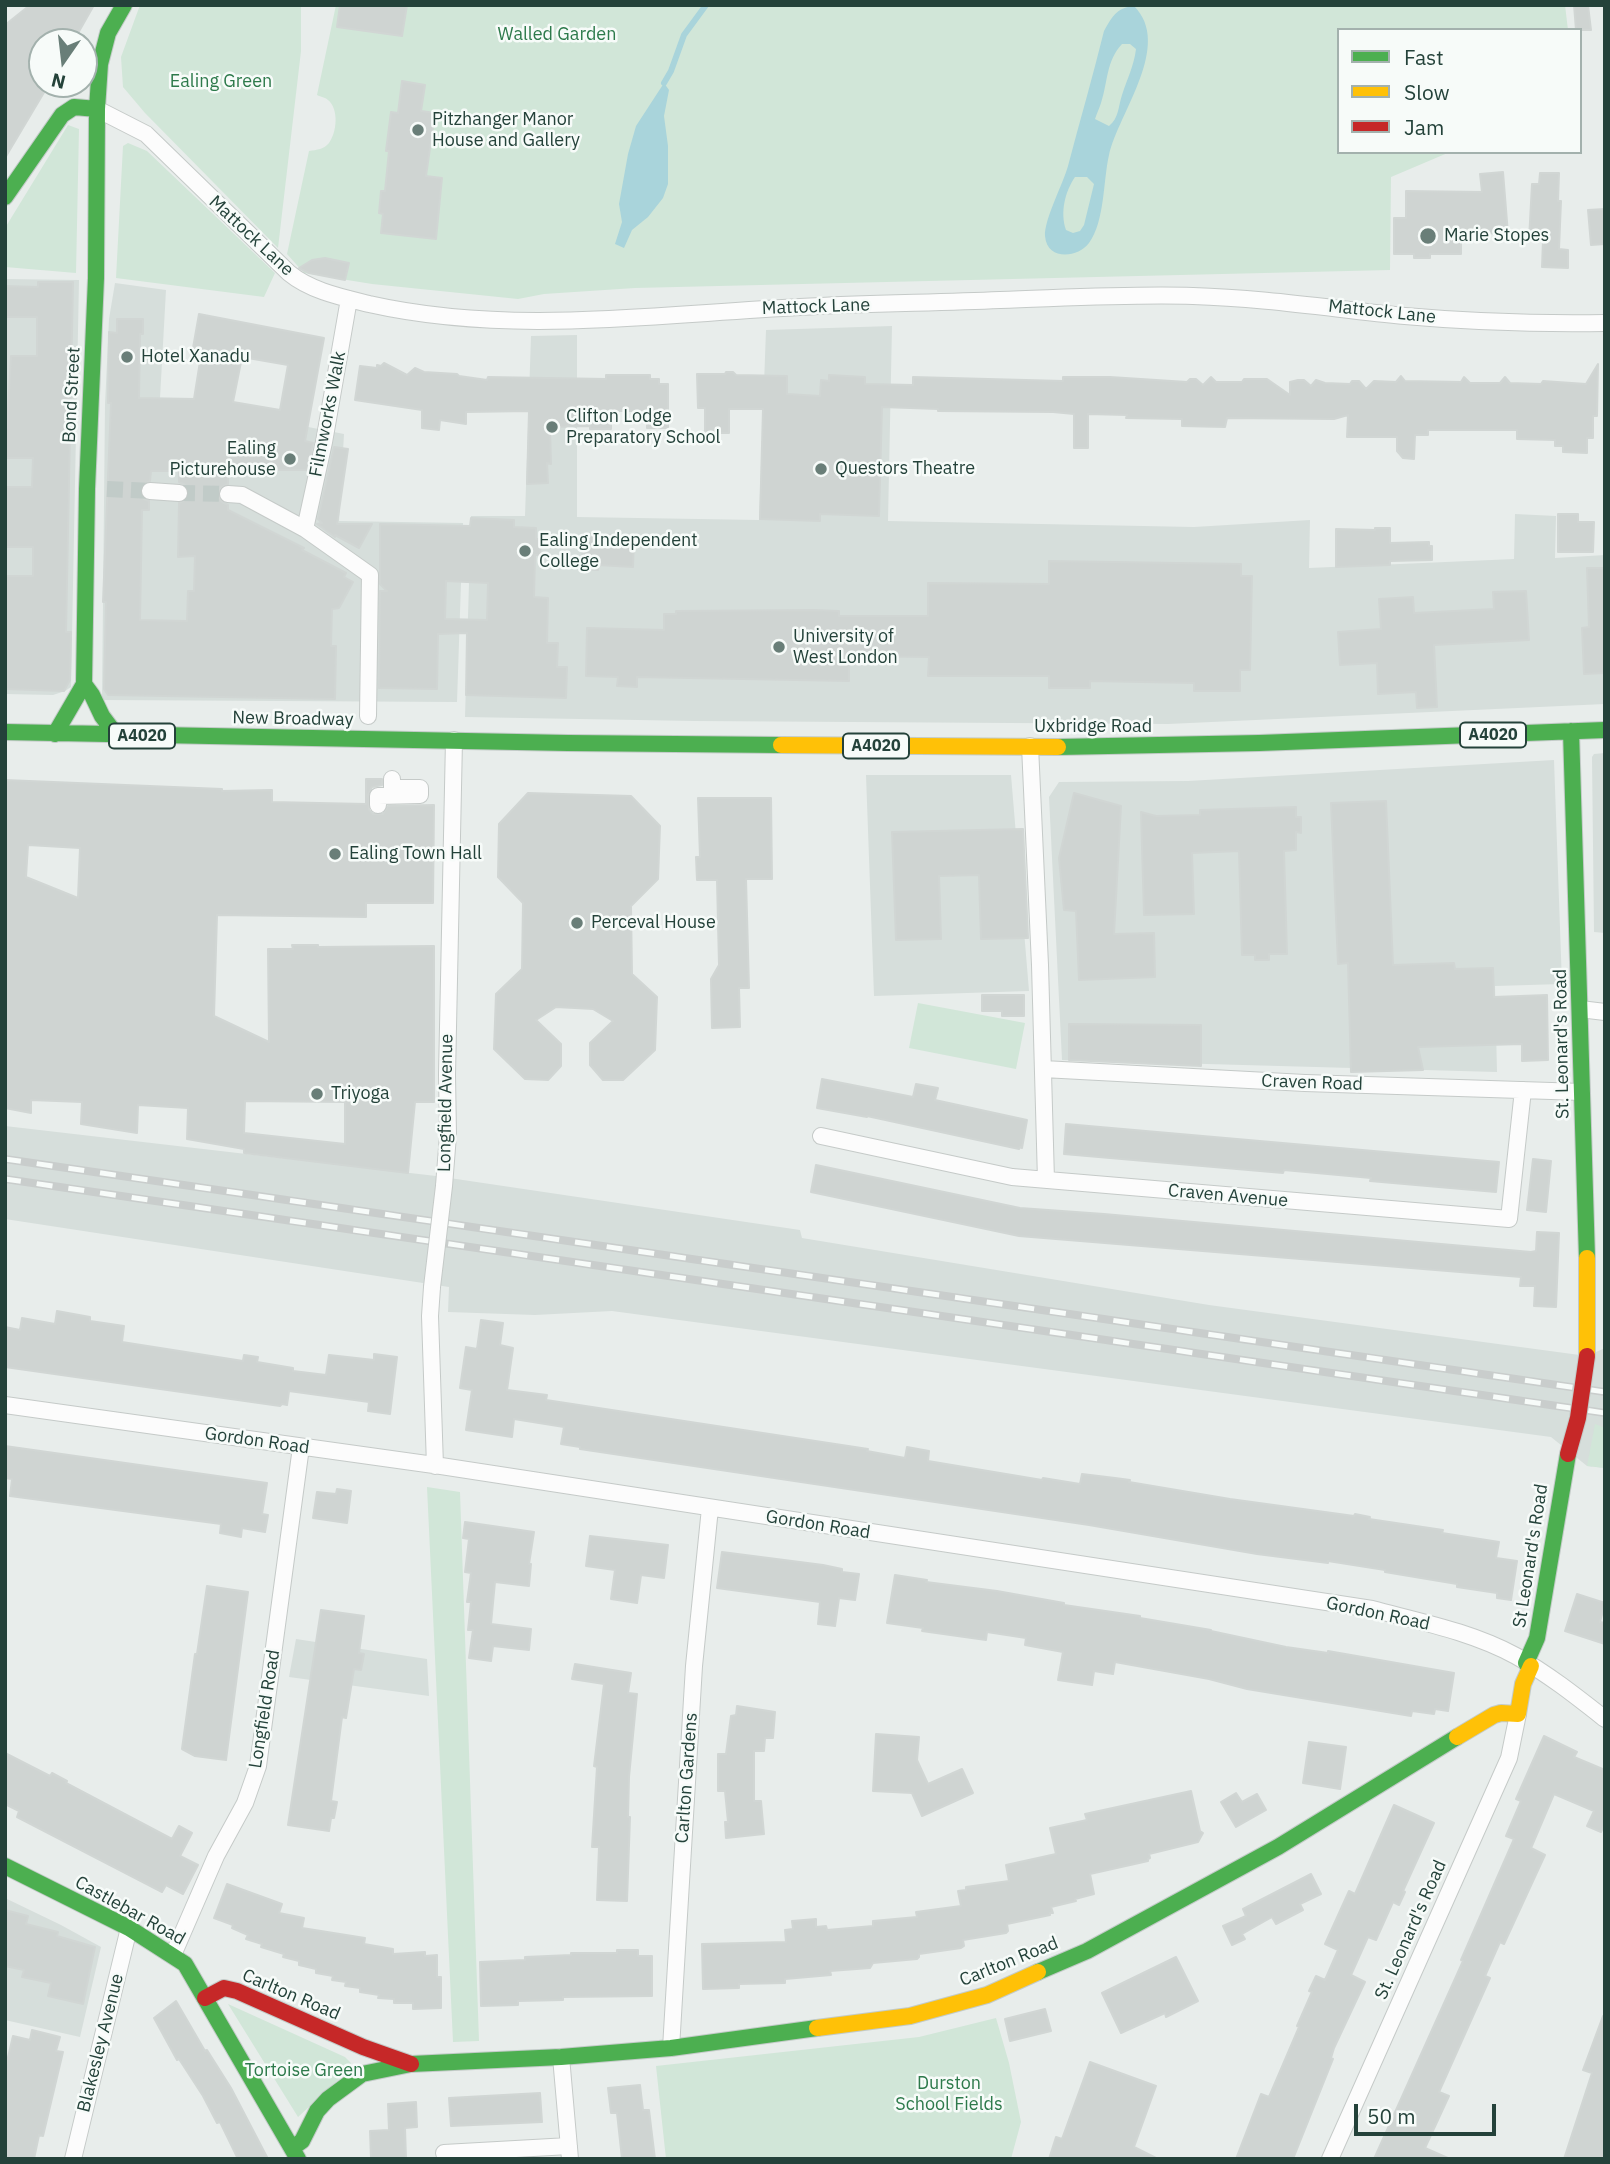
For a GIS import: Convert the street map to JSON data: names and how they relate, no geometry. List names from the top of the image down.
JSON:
{
  "streets": {
    "main road": [
      "Bond Street",
      "New Broadway",
      "Uxbridge Road",
      "A4020",
      "St. Leonard's Road",
      "St Leonard's Road",
      "Castlebar Road",
      "Carlton Road"
    ],
    "street": [
      "Mattock Lane",
      "Filmworks Walk",
      "Craven Road",
      "Longfield Avenue",
      "Craven Avenue",
      "Gordon Road",
      "Longfield Road",
      "Carlton Gardens",
      "Blakesley Avenue"
    ]
  },
  "crossings": [
    ["Mattock Lane", "Bond Street"],
    ["Mattock Lane", "Filmworks Walk"],
    ["Bond Street", "New Broadway"],
    ["New Broadway", "Uxbridge Road"],
    ["New Broadway", "Longfield Avenue"],
    ["Uxbridge Road", "St. Leonard's Road"],
    ["St. Leonard's Road", "Craven Road"],
    ["St. Leonard's Road", "St Leonard's Road"],
    ["St. Leonard's Road", "Carlton Road"],
    ["Craven Road", "Craven Avenue"],
    ["Longfield Avenue", "Gordon Road"],
    ["Gordon Road", "St Leonard's Road"],
    ["Gordon Road", "Longfield Road"],
    ["Gordon Road", "Carlton Gardens"],
    ["St Leonard's Road", "Carlton Road"],
    ["Longfield Road", "Castlebar Road"],
    ["Carlton Gardens", "Carlton Road"],
    ["Castlebar Road", "Carlton Road"],
    ["Castlebar Road", "Blakesley Avenue"]
  ],
  "parks": [
    "Walled Garden",
    "Ealing Green",
    "Tortoise Green",
    "Durston School Fields"
  ],
  "places": [
    "Pitzhanger Manor House and Gallery",
    "Marie Stopes",
    "Hotel Xanadu",
    "Clifton Lodge Preparatory School",
    "Ealing Picturehouse",
    "Questors Theatre",
    "Ealing Independent College",
    "University of West London",
    "Ealing Town Hall",
    "Perceval House",
    "Triyoga"
  ],
  "legend": ["Fast", "Slow", "Jam"],
  "scale_bar": "50 m",
  "north": "bottom"
}
